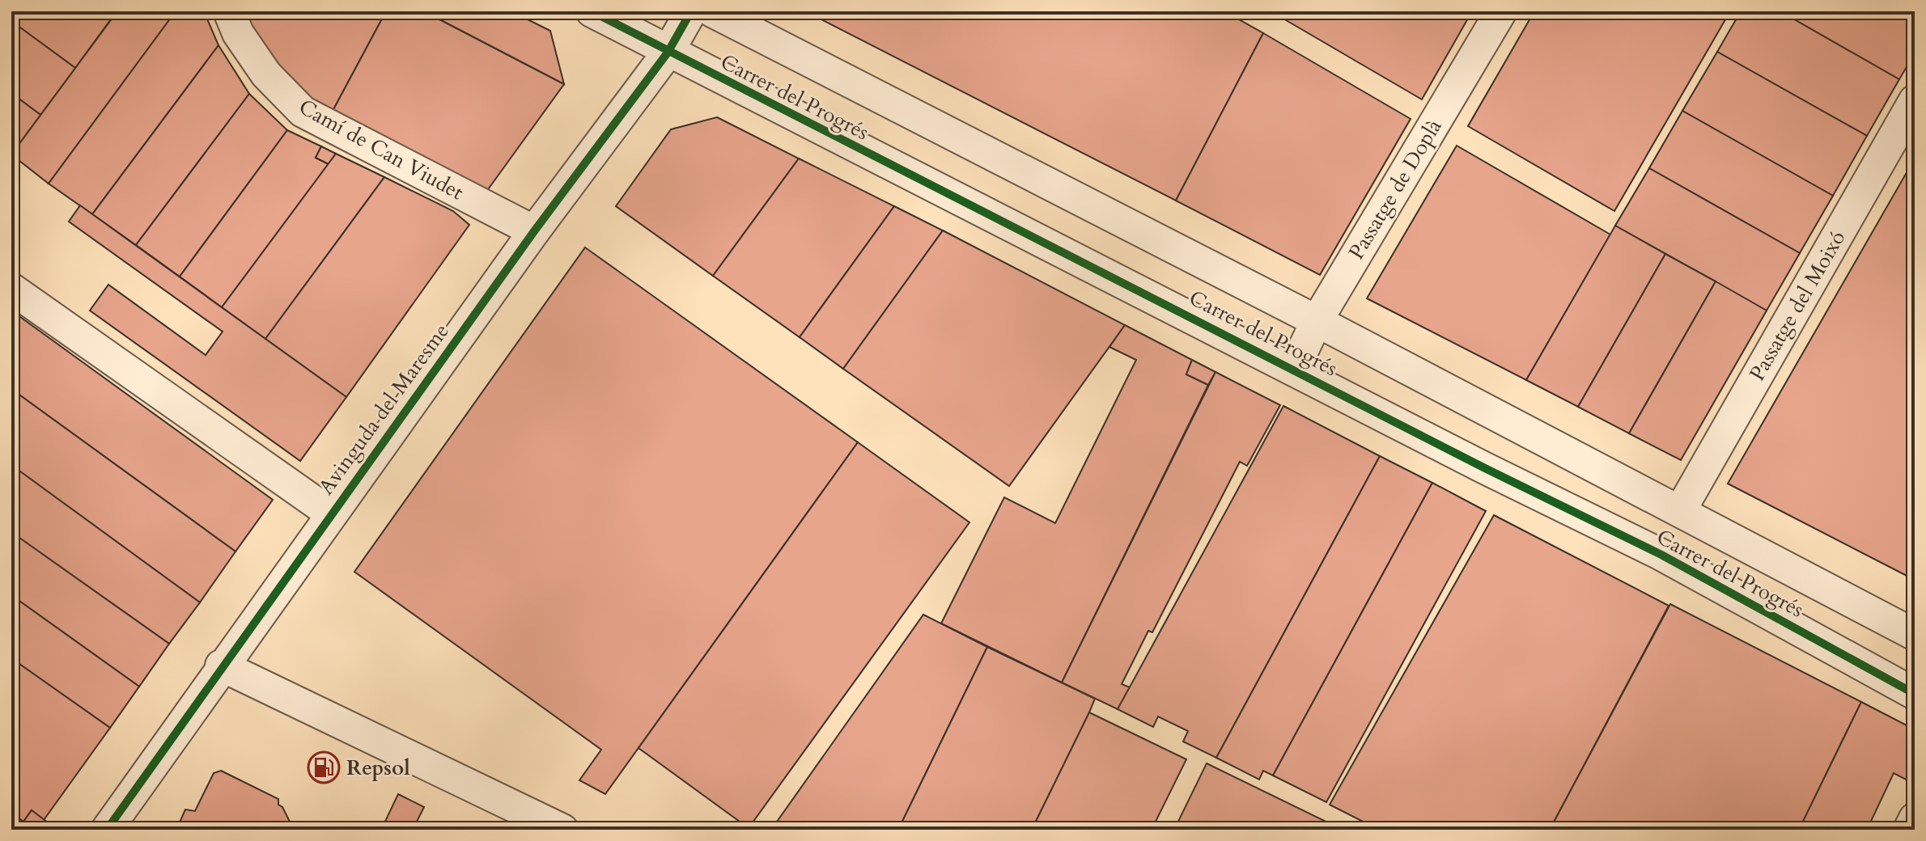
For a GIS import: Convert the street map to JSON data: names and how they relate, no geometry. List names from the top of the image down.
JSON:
{
  "streets": {
    "street": [
      "Carrer del Progrés",
      "Camí de Can Viudet",
      "Passatge de Doplà",
      "Passatge del Moixó",
      "Avinguda del Maresme"
    ]
  },
  "crossings": [
    ["Carrer del Progrés", "Passatge de Doplà"],
    ["Carrer del Progrés", "Passatge del Moixó"],
    ["Carrer del Progrés", "Avinguda del Maresme"],
    ["Camí de Can Viudet", "Avinguda del Maresme"]
  ],
  "places": {
    "fuel station": ["Repsol"]
  }
}
